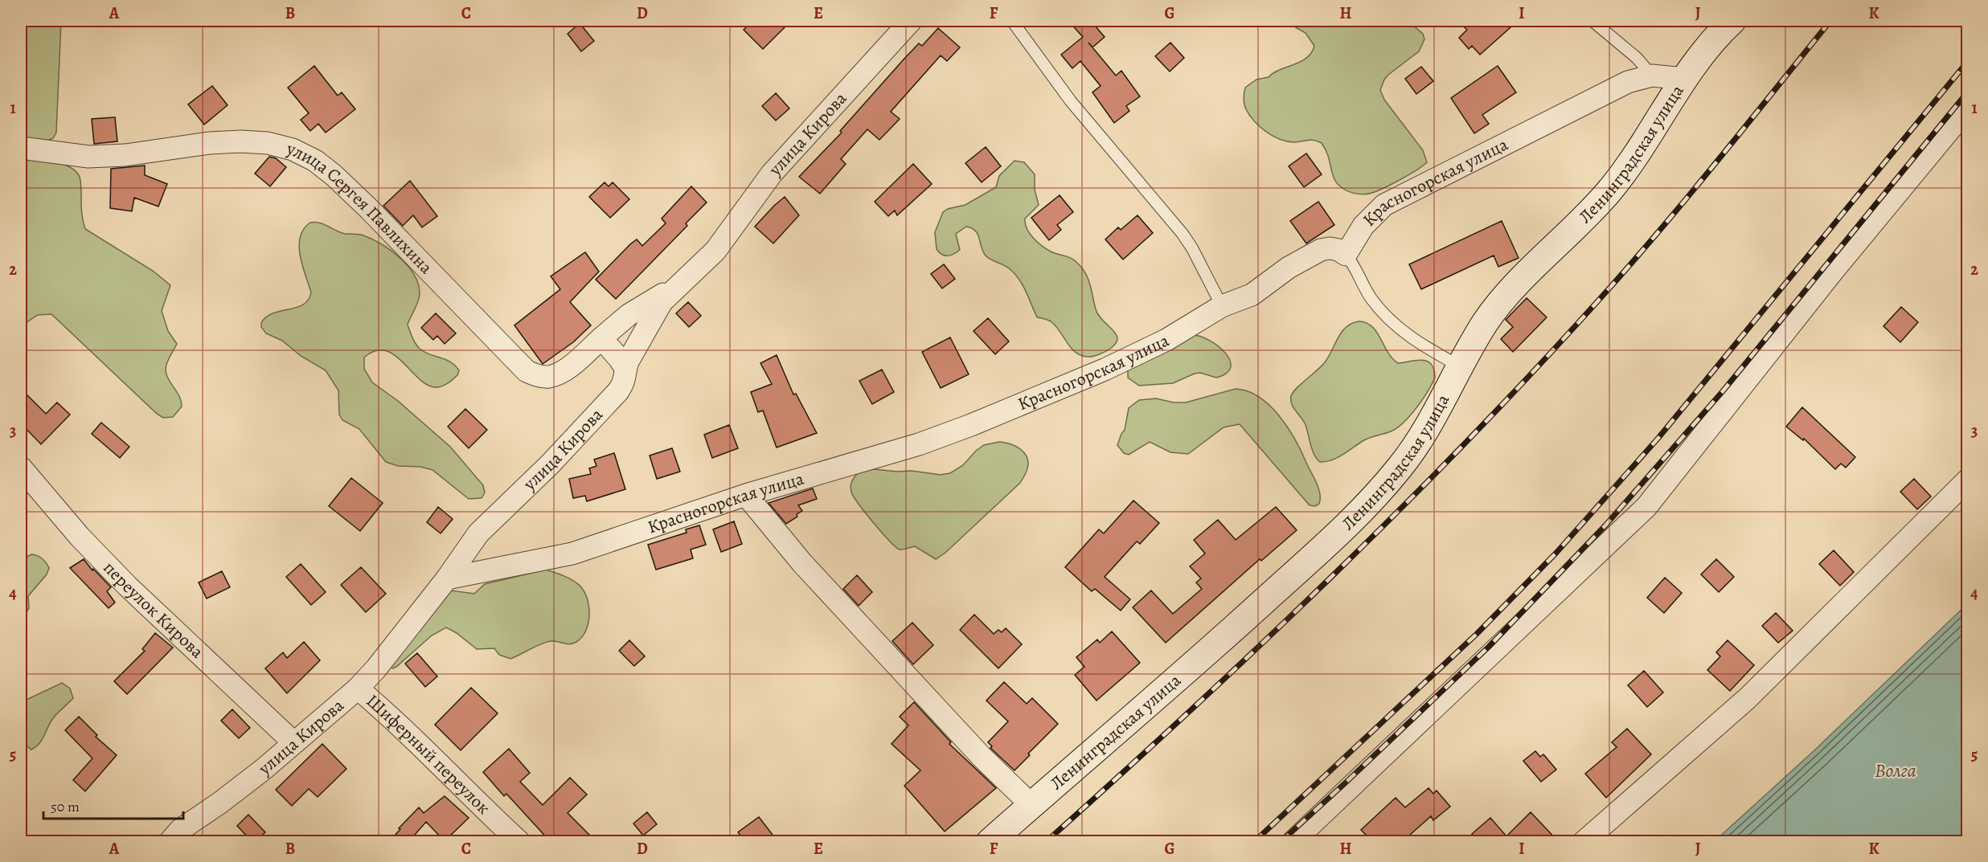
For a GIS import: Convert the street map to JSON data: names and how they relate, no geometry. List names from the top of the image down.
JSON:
{
  "streets": {
    "main road": ["Ленинградская улица"],
    "street": [
      "улица Кирова",
      "Красногорская улица",
      "улица Сергея Павлихина",
      "переулок Кирова",
      "Шиферный переулок"
    ]
  },
  "crossings": [
    ["улица Кирова", "Красногорская улица"],
    ["улица Кирова", "улица Сергея Павлихина"],
    ["улица Кирова", "переулок Кирова"],
    ["улица Кирова", "Шиферный переулок"],
    ["Ленинградская улица", "Красногорская улица"]
  ],
  "water": ["Волга"],
  "scale_bar": "50 m",
  "grid": {
    "columns": [
      "A",
      "B",
      "C",
      "D",
      "E",
      "F",
      "G",
      "H",
      "I",
      "J",
      "K"
    ],
    "rows": [
      "1",
      "2",
      "3",
      "4",
      "5"
    ]
  }
}
